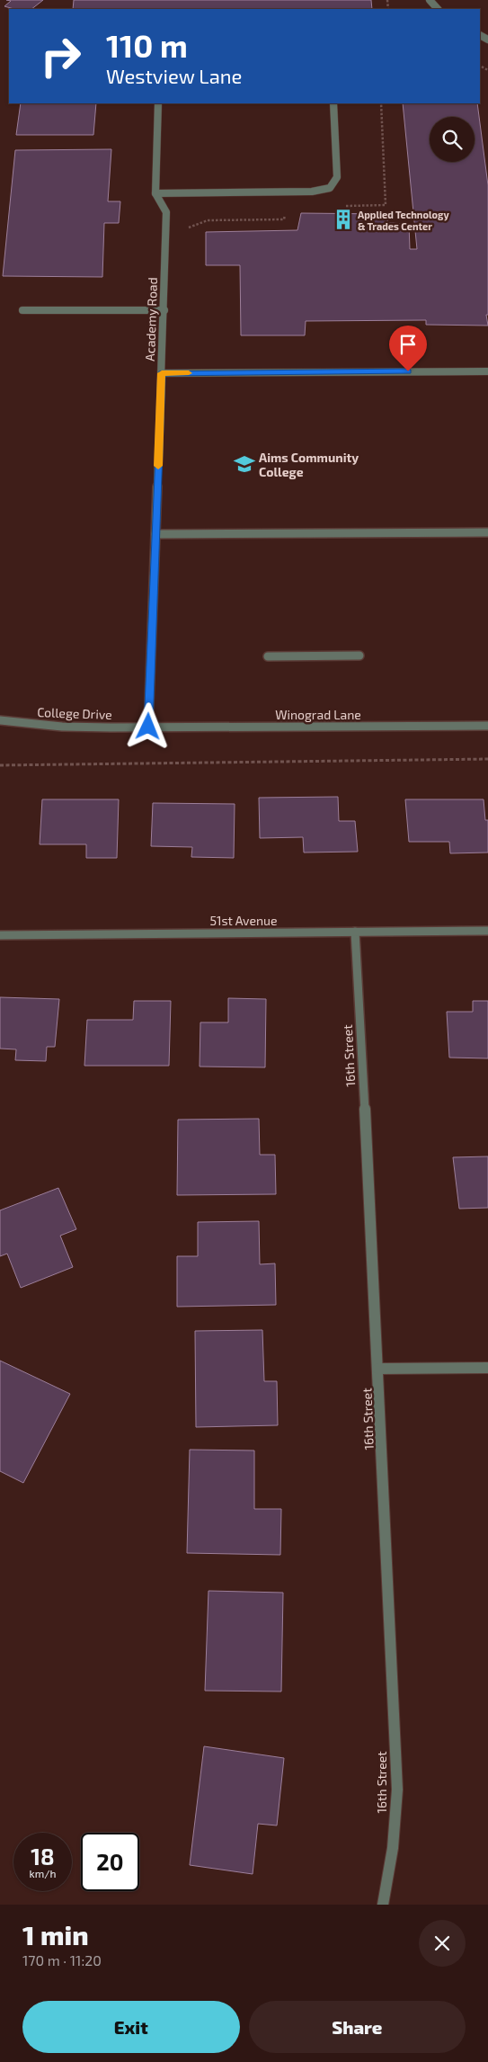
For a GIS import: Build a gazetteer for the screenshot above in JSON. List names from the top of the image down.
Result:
{
  "streets": {
    "street": [
      "Academy Road",
      "College Drive",
      "Winograd Lane",
      "51st Avenue",
      "16th Street"
    ]
  },
  "crossings": [
    ["Academy Road", "College Drive"],
    ["Academy Road", "Winograd Lane"],
    ["College Drive", "Winograd Lane"],
    ["51st Avenue", "16th Street"]
  ],
  "places": {
    "building": ["Applied Technology & Trades Center"],
    "school or university": ["Aims Community College"]
  },
  "page": {
    "turn": ["110 m", "Westview Lane"],
    "speed": "18 km/h",
    "limit": "20",
    "heading": ["1 min", "170 m · 11:20"],
    "buttons": ["Exit", "Share"]
  }
}
